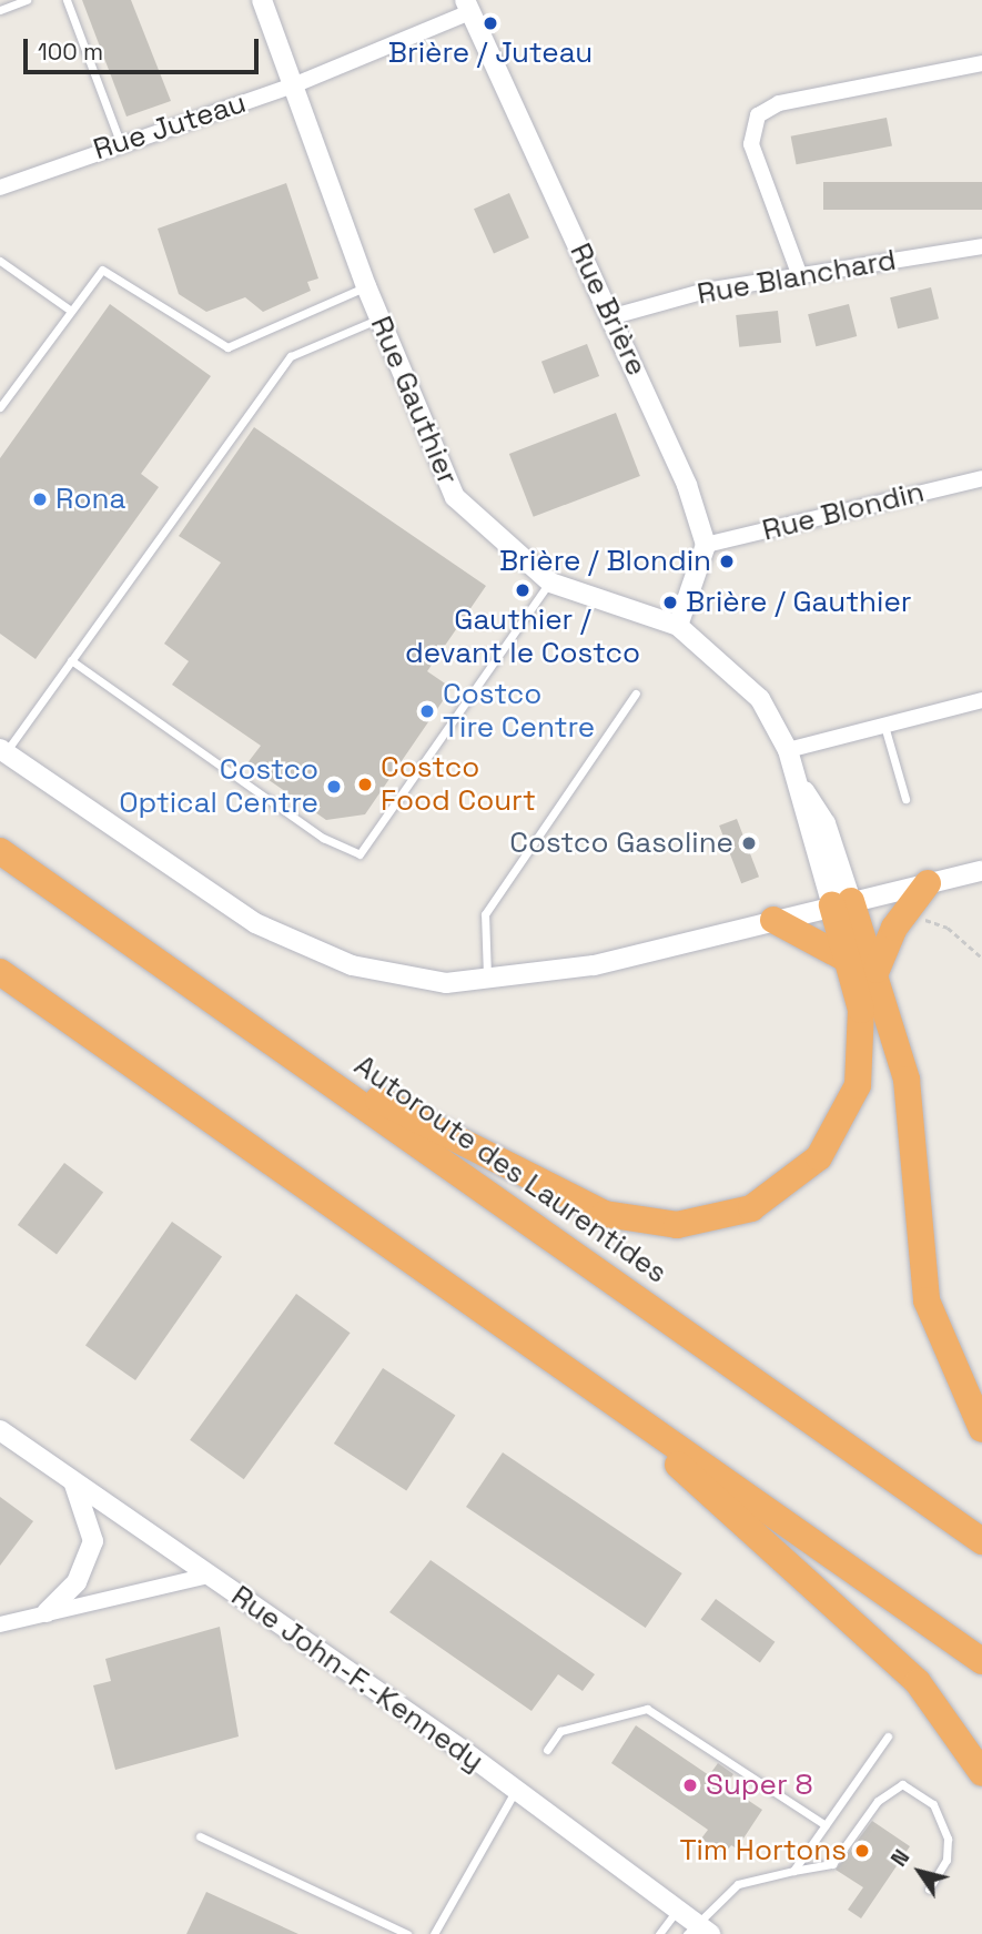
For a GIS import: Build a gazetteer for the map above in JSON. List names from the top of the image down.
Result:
{
  "streets": {
    "highway": ["Autoroute des Laurentides"],
    "street": [
      "Rue Juteau",
      "Rue Blanchard",
      "Rue Brière",
      "Rue Gauthier",
      "Rue Blondin",
      "Rue John-F.-Kennedy"
    ]
  },
  "crossings": [
    ["Rue Juteau", "Rue Brière"],
    ["Rue Juteau", "Rue Gauthier"],
    ["Rue Blanchard", "Rue Brière"],
    ["Rue Brière", "Rue Blondin"]
  ],
  "places": [
    "Brière / Juteau",
    "Rona",
    "Brière / Blondin",
    "Gauthier / devant le Costco",
    "Brière / Gauthier",
    "Costco Tire Centre",
    "Costco Food Court",
    "Costco Optical Centre",
    "Costco Gasoline",
    "Super 8",
    "Tim Hortons"
  ],
  "scale_bar": "100 m",
  "north": "top left"
}
